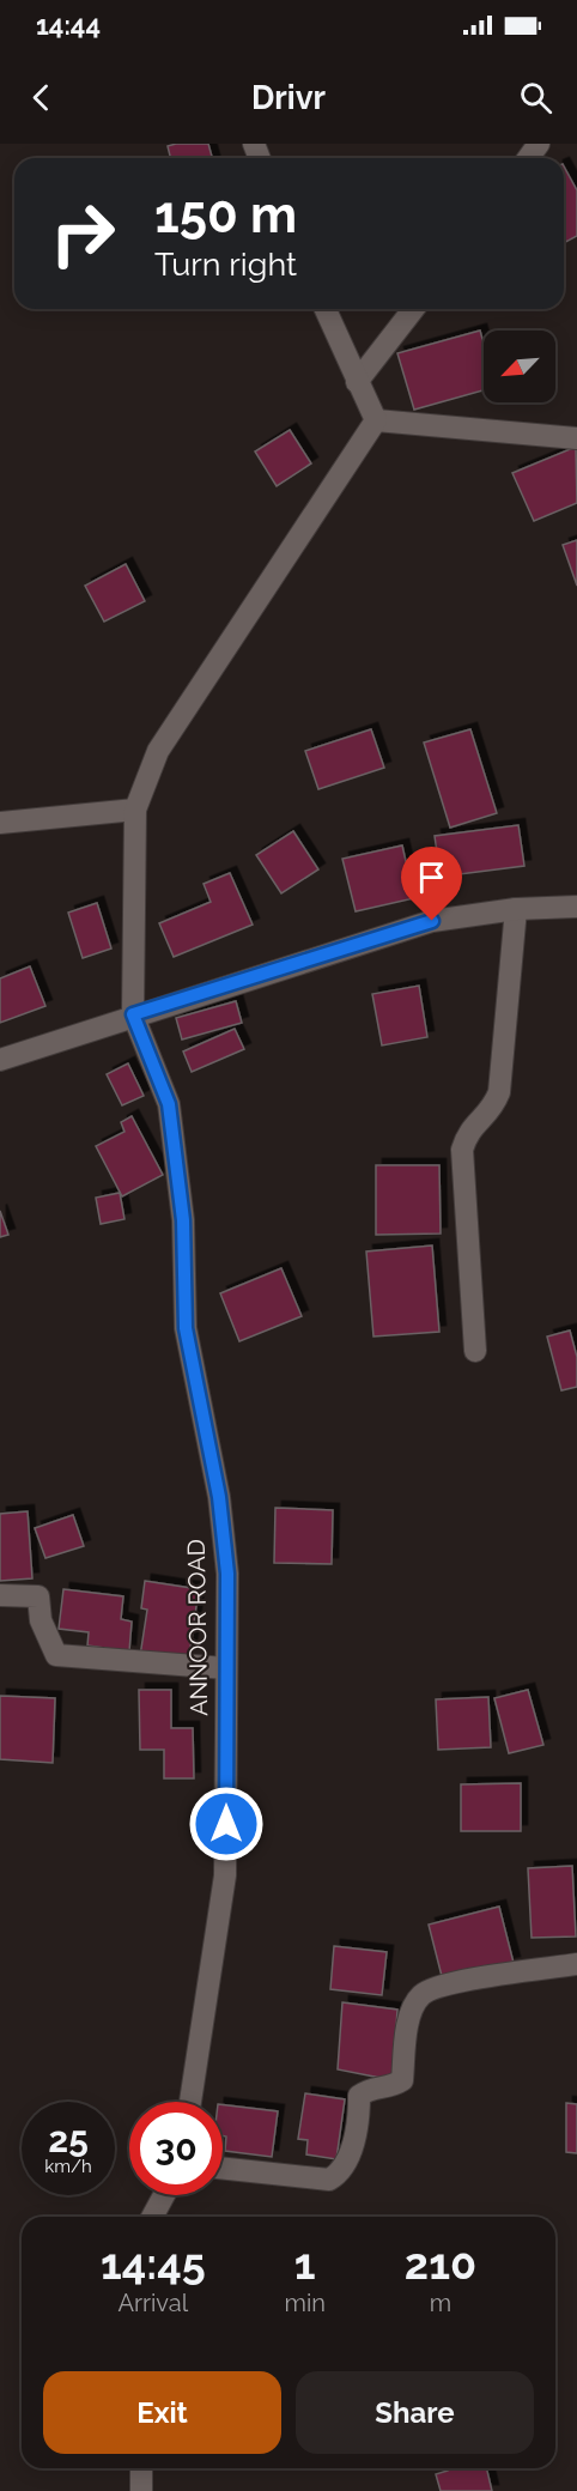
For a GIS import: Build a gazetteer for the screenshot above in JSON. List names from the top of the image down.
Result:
{
  "streets": {
    "street": ["ANNOOR ROAD"]
  },
  "north": "bottom left",
  "page": {
    "status": "14:44",
    "header": "Drivr",
    "turn": ["150 m", "Turn right"],
    "speed": "25 km/h",
    "limit": "30",
    "eta": [
      "14:45",
      "Arrival",
      "1",
      "min",
      "210",
      "m"
    ],
    "buttons": ["Exit", "Share"]
  }
}
